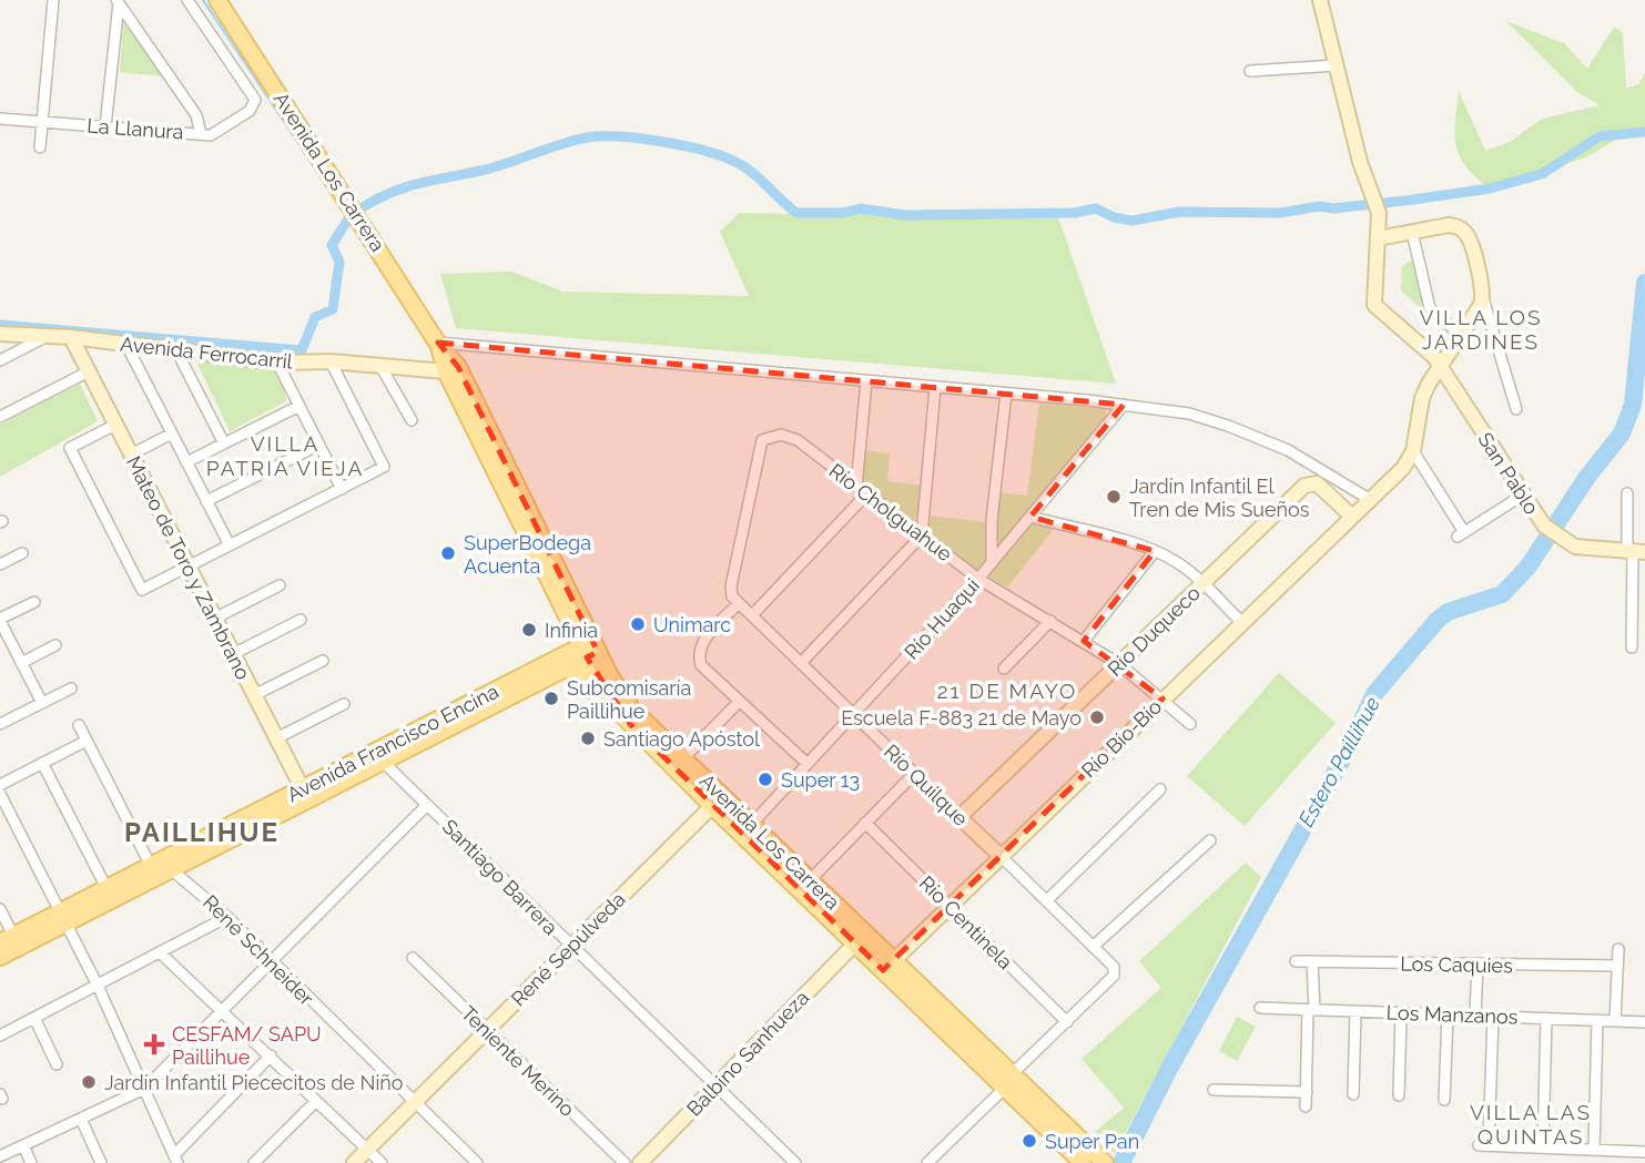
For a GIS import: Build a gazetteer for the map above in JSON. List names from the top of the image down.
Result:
{
  "streets": {
    "main road": ["Avenida Los Carrera", "Avenida Francisco Encina"],
    "street": [
      "La Llanura",
      "Avenida Ferrocarril",
      "San Pablo",
      "Río Cholguahue",
      "Mateo de Toro y Zambrano",
      "Río Huaqui",
      "Río Duqueco",
      "Río Bío-Bío",
      "Río Quilque",
      "Santiago Barrera",
      "Río Centinela",
      "René Sepúlveda",
      "René Schneider",
      "Los Caquies",
      "Los Manzanos",
      "Balbino Sanhueza",
      "Teniente Merino"
    ]
  },
  "crossings": [
    ["Avenida Los Carrera", "Avenida Ferrocarril"],
    ["Avenida Los Carrera", "Río Huaqui"],
    ["Avenida Los Carrera", "Río Bío-Bío"],
    ["Avenida Los Carrera", "Avenida Francisco Encina"],
    ["Avenida Los Carrera", "René Sepúlveda"],
    ["Avenida Los Carrera", "Balbino Sanhueza"],
    ["Avenida Ferrocarril", "Mateo de Toro y Zambrano"],
    ["Río Cholguahue", "Río Huaqui"],
    ["Río Cholguahue", "Río Duqueco"],
    ["Río Cholguahue", "Río Bío-Bío"],
    ["Río Cholguahue", "Río Quilque"],
    ["Mateo de Toro y Zambrano", "Avenida Francisco Encina"],
    ["Río Huaqui", "Río Quilque"],
    ["Río Duqueco", "Río Bío-Bío"],
    ["Río Duqueco", "Río Quilque"],
    ["Río Bío-Bío", "Río Quilque"],
    ["Río Bío-Bío", "Río Centinela"],
    ["Avenida Francisco Encina", "Santiago Barrera"],
    ["Avenida Francisco Encina", "René Schneider"],
    ["Río Quilque", "Río Centinela"],
    ["Santiago Barrera", "René Sepúlveda"],
    ["Santiago Barrera", "Balbino Sanhueza"],
    ["René Sepúlveda", "René Schneider"],
    ["René Sepúlveda", "Teniente Merino"]
  ],
  "districts": [
    "VILLA LOS JARDINES",
    "VILLA PATRIA VIEJA",
    "21 DE MAYO",
    "PAILLIHUE",
    "VILLA LAS QUINTAS"
  ],
  "water": ["Estero Paillihue"],
  "places": {
    "other": [
      "Jardín Infantil El Tren de Mis Sueños",
      "SuperBodega Acuenta",
      "Unimarc",
      "Infinia",
      "Subcomisaría Paillihue",
      "Escuela F-883 21 de Mayo",
      "Santiago Apóstol",
      "Super 13",
      "Jardín Infantil Piececitos de Niño",
      "Super Pan"
    ],
    "health": ["CESFAM/ SAPU Paillihue"]
  }
}
